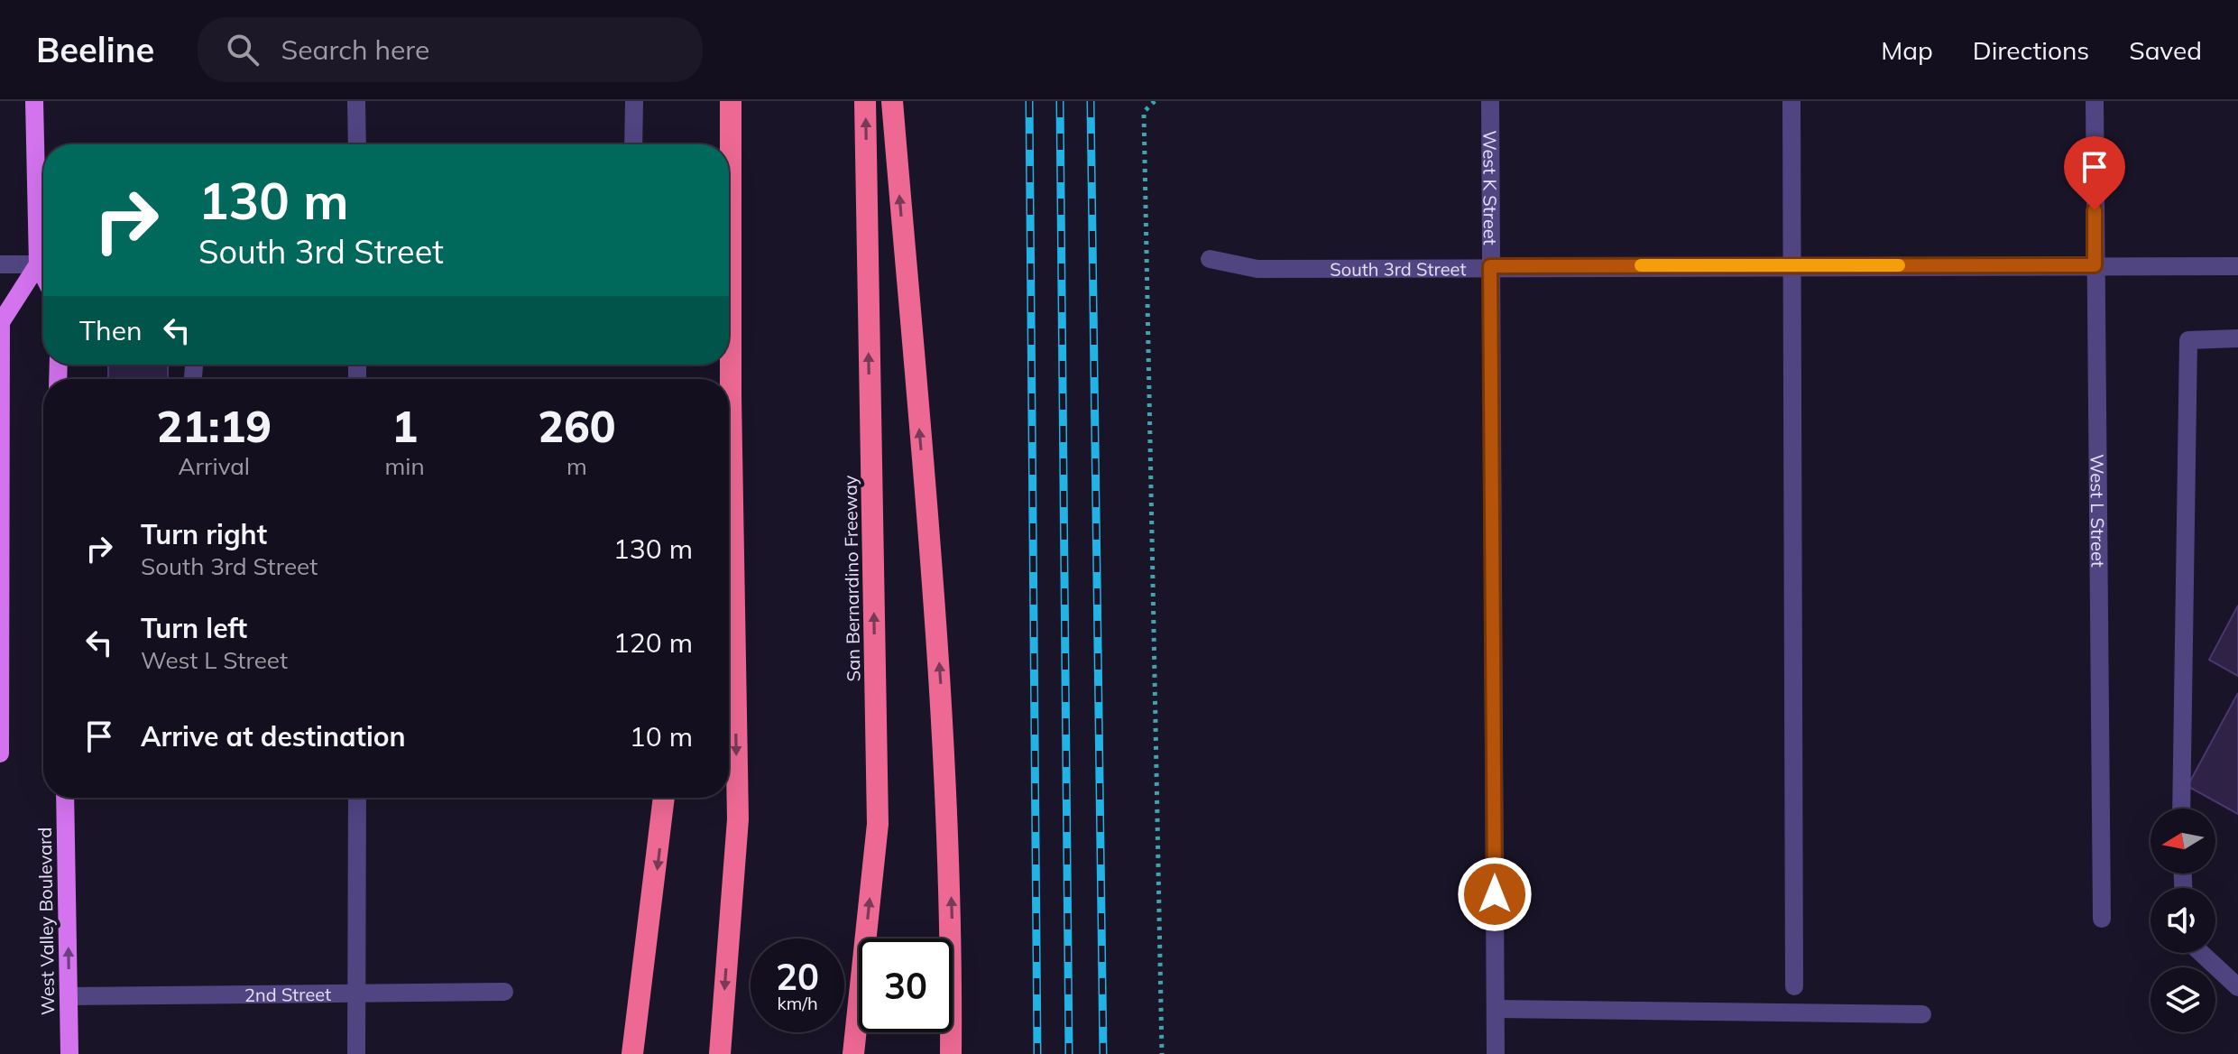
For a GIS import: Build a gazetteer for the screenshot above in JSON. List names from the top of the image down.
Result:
{
  "streets": {
    "highway": ["San Bernardino Freeway"],
    "main road": ["West Valley Boulevard"],
    "street": [
      "West K Street",
      "South 3rd Street",
      "West L Street",
      "2nd Street"
    ]
  },
  "crossings": [
    ["West K Street", "South 3rd Street"],
    ["South 3rd Street", "West L Street"],
    ["West Valley Boulevard", "2nd Street"]
  ],
  "one_way": ["West Valley Boulevard"],
  "north": "left",
  "page": {
    "header": "Beeline",
    "search": "Search here",
    "nav": ["Map", "Directions", "Saved"],
    "turn": ["130 m", "South 3rd Street"],
    "then": "Then",
    "eta": [
      "21:19",
      "Arrival",
      "1",
      "min",
      "260",
      "m"
    ],
    "list": [
      {
        "name": "Turn right",
        "note": "South 3rd Street",
        "value": "130 m"
      },
      {
        "name": "Turn left",
        "note": "West L Street",
        "value": "120 m"
      },
      {
        "name": "Arrive at destination",
        "value": "10 m"
      }
    ],
    "speed": "20 km/h",
    "limit": "30"
  }
}
